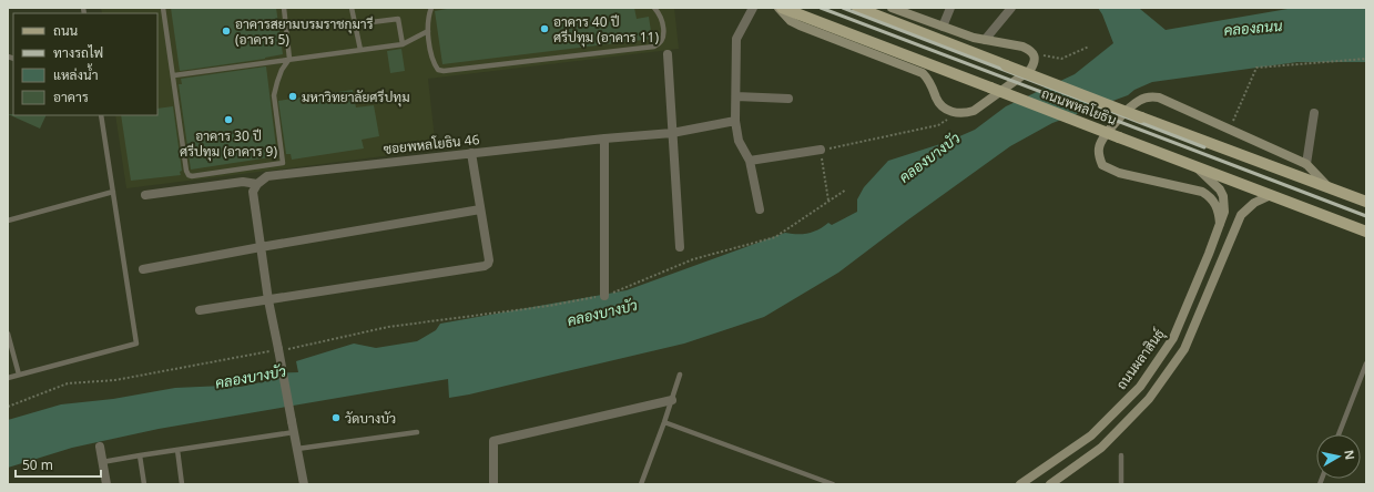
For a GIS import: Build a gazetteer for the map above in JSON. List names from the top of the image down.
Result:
{
  "streets": {
    "main road": ["ถนนพหลโยธิน", "ถนนผลาสินธุ์"],
    "street": ["ซอยพหลโยธิน 46"]
  },
  "water": ["คลองถนน", "คลองบางบัว"],
  "places": [
    "อาคาร 40 ปี ศรีปทุม (อาคาร 11)",
    "อาคารสยามบรมราชกุมารี (อาคาร 5)",
    "มหาวิทยาลัยศรีปทุม",
    "อาคาร 30 ปี ศรีปทุม (อาคาร 9)",
    "วัดบางบัว"
  ],
  "legend": [
    "ถนน",
    "ทางรถไฟ",
    "แหล่งน้ำ",
    "อาคาร"
  ],
  "scale_bar": "50 m",
  "north": "right"
}
